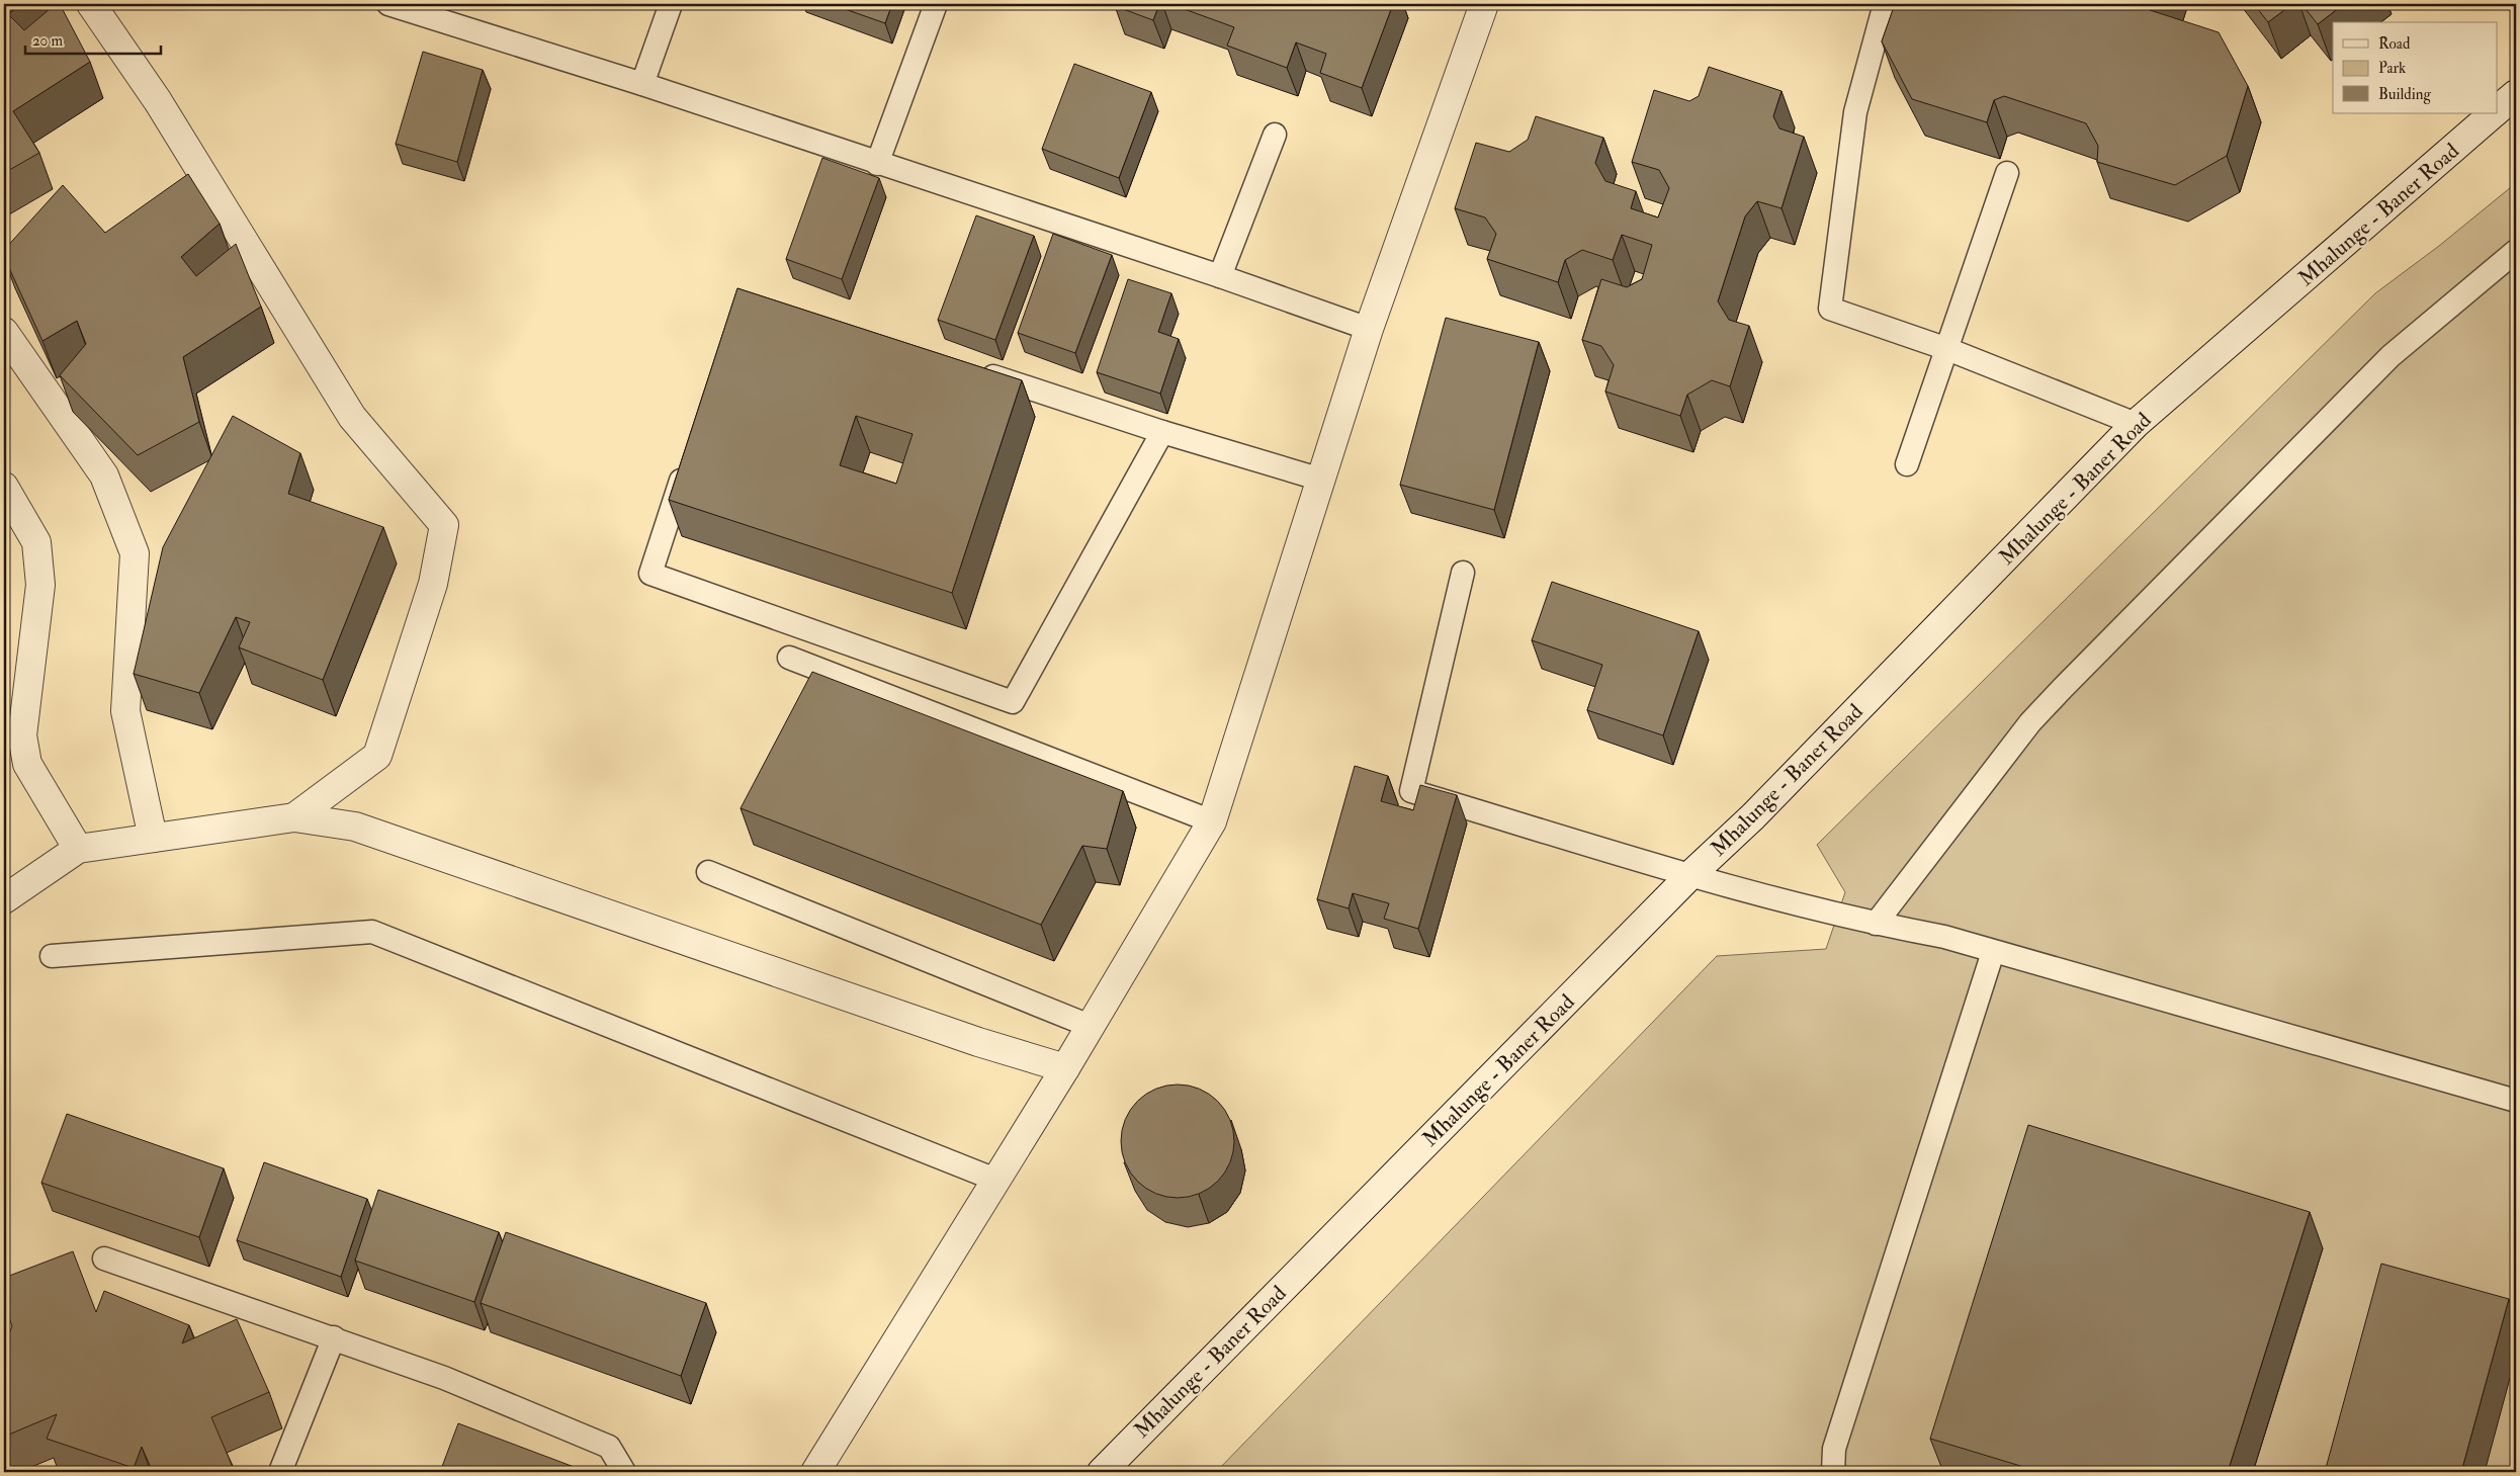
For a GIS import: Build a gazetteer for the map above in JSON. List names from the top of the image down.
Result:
{
  "streets": {
    "street": ["Mhalunge - Baner Road"]
  },
  "legend": ["Road", "Park", "Building"],
  "scale_bar": "20 m"
}
